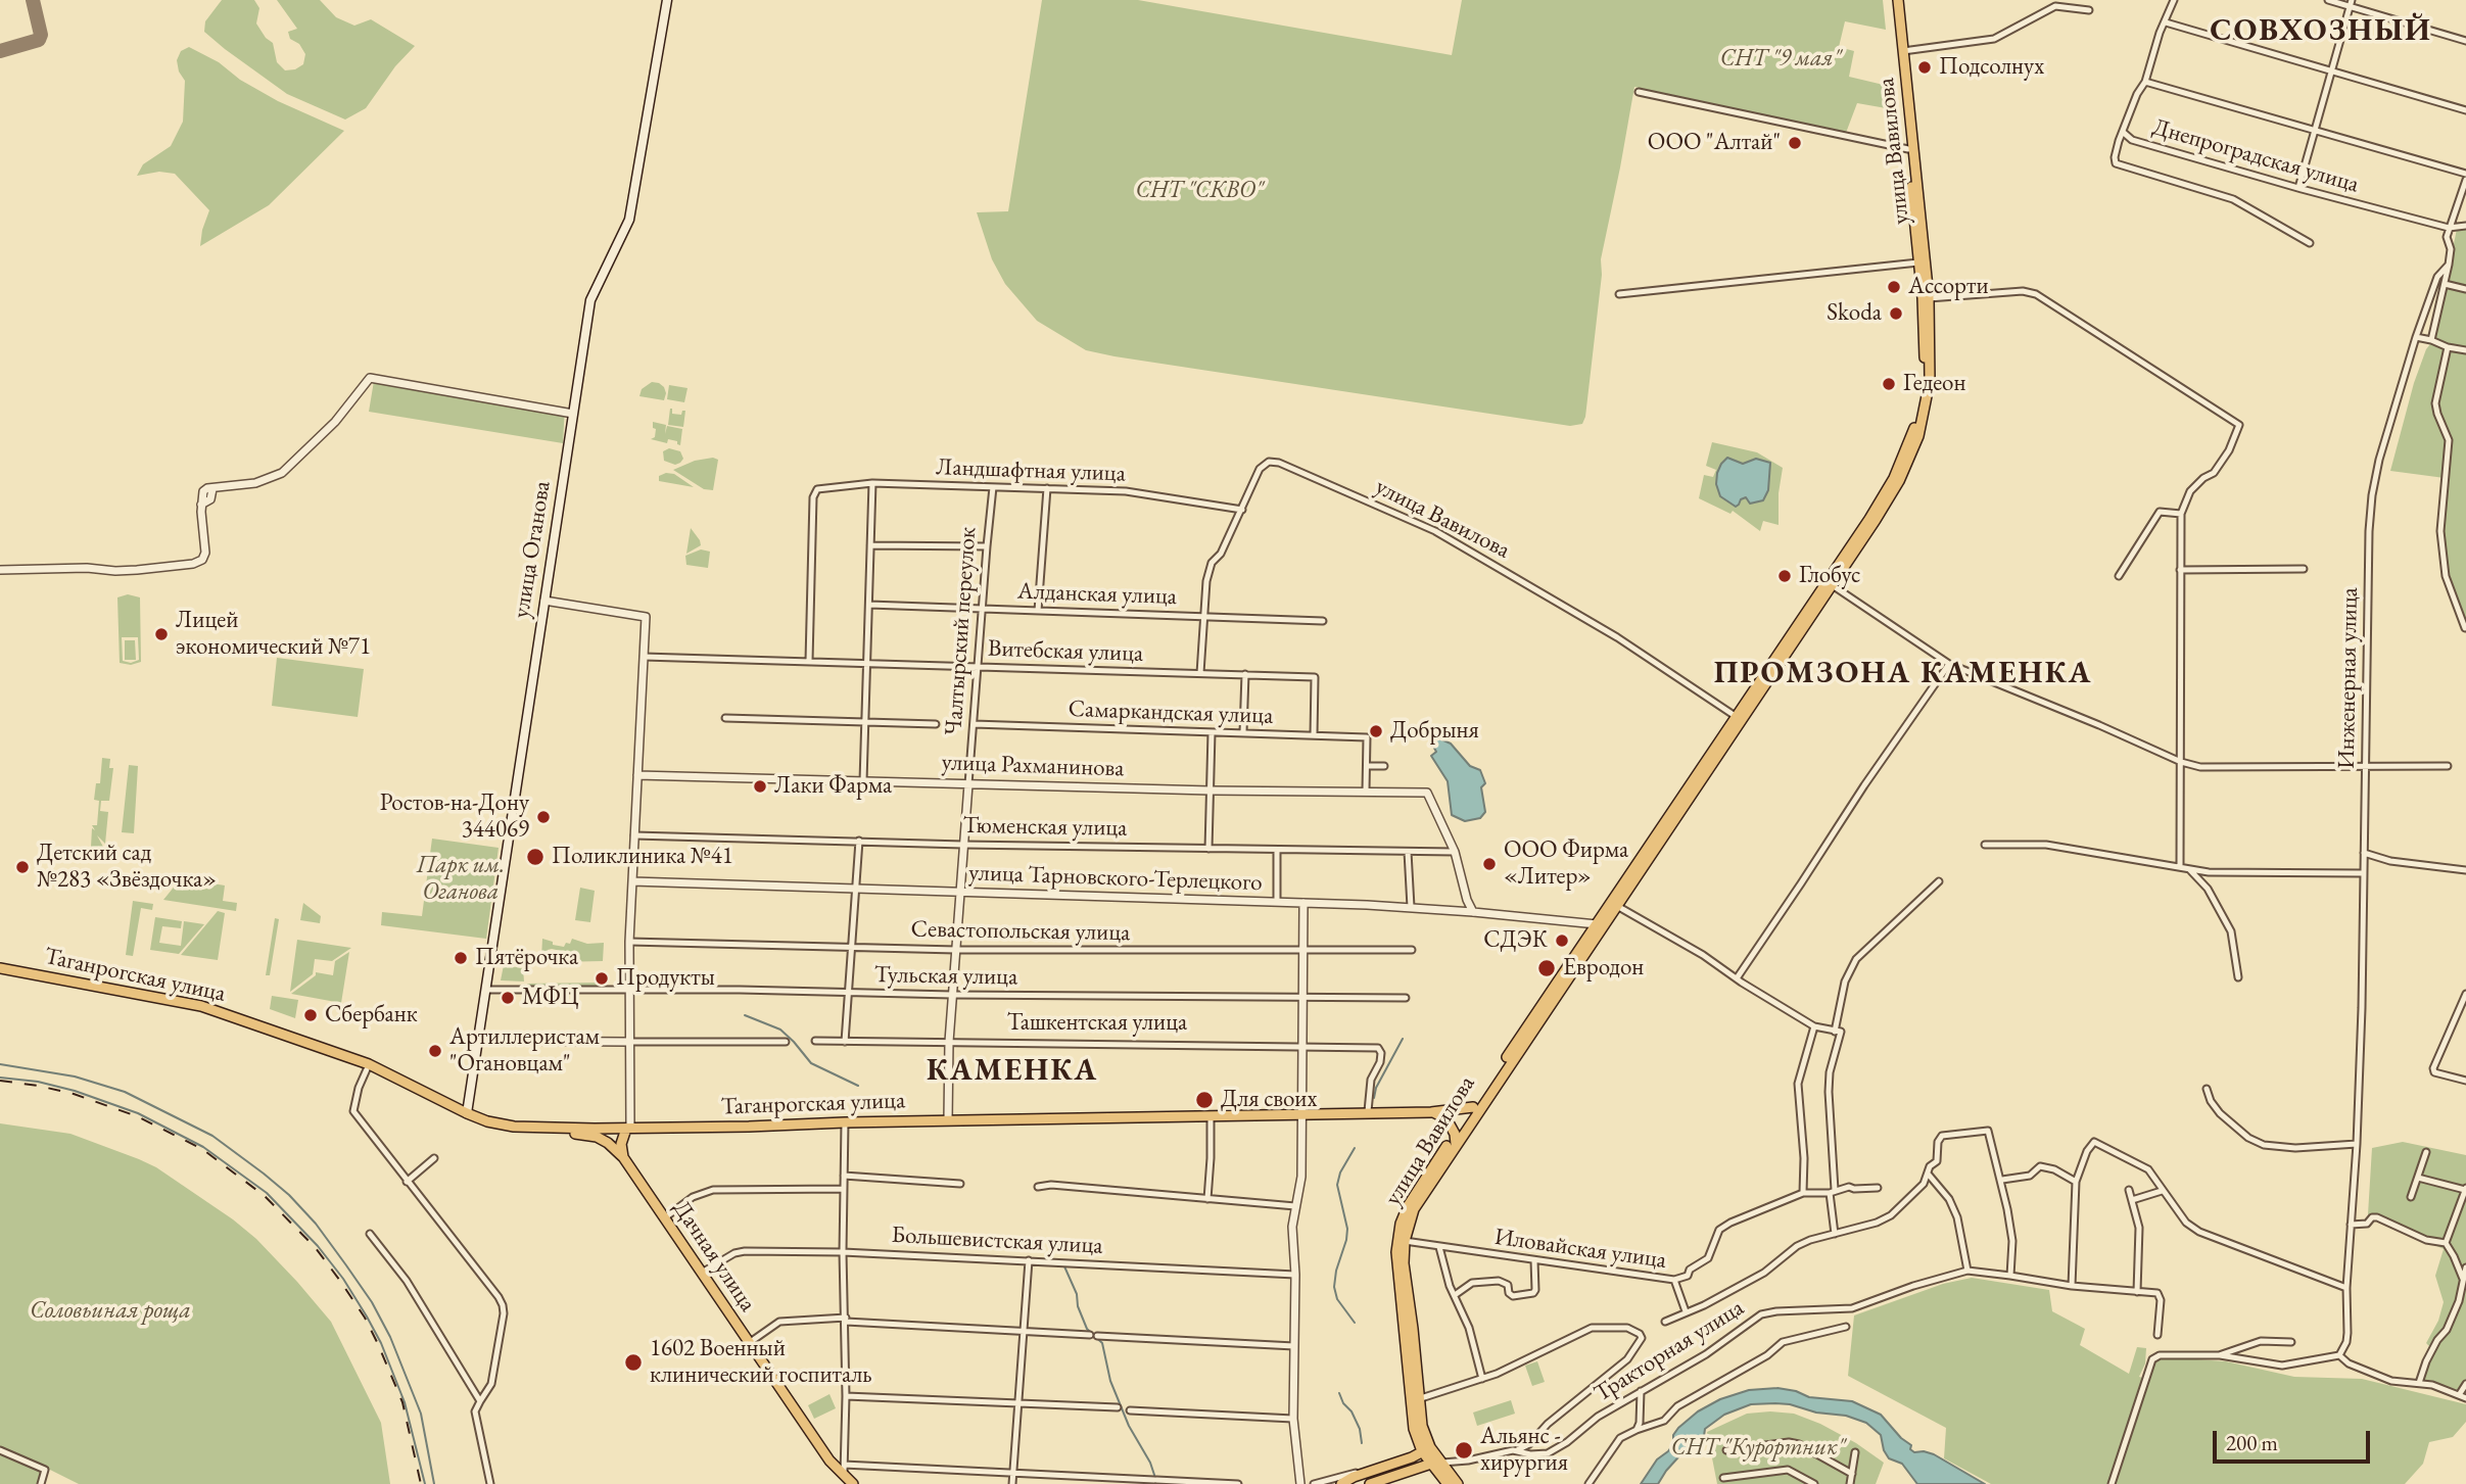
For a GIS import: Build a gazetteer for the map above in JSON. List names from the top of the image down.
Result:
{
  "streets": {
    "main road": [
      "улица Вавилова",
      "улица Оганова",
      "Таганрогская улица",
      "Дачная улица"
    ],
    "street": [
      "Днепроградская улица",
      "Ландшафтная улица",
      "Алданская улица",
      "Чалтырский переулок",
      "Витебская улица",
      "Инженерная улица",
      "Самаркандская улица",
      "улица Рахманинова",
      "Тюменская улица",
      "улица Тарновского-Терлецкого",
      "Севастопольская улица",
      "Тульская улица",
      "Ташкентская улица",
      "Большевистская улица",
      "Иловайская улица",
      "Тракторная улица"
    ]
  },
  "crossings": [
    ["улица Вавилова", "Ландшафтная улица"],
    ["улица Вавилова", "Алданская улица"],
    ["улица Вавилова", "Витебская улица"],
    ["улица Вавилова", "улица Тарновского-Терлецкого"],
    ["улица Вавилова", "Таганрогская улица"],
    ["улица Вавилова", "Иловайская улица"],
    ["улица Вавилова", "Тракторная улица"],
    ["Днепроградская улица", "Инженерная улица"],
    ["Ландшафтная улица", "Чалтырский переулок"],
    ["Ландшафтная улица", "Витебская улица"],
    ["улица Оганова", "Таганрогская улица"],
    ["улица Оганова", "Тульская улица"],
    ["Алданская улица", "Чалтырский переулок"],
    ["Чалтырский переулок", "Витебская улица"],
    ["Чалтырский переулок", "Самаркандская улица"],
    ["Чалтырский переулок", "улица Рахманинова"],
    ["Чалтырский переулок", "Тюменская улица"],
    ["Чалтырский переулок", "улица Тарновского-Терлецкого"],
    ["Чалтырский переулок", "Севастопольская улица"],
    ["Чалтырский переулок", "Таганрогская улица"],
    ["Чалтырский переулок", "Тульская улица"],
    ["Чалтырский переулок", "Ташкентская улица"],
    ["Витебская улица", "Самаркандская улица"],
    ["улица Рахманинова", "Тюменская улица"],
    ["Таганрогская улица", "Ташкентская улица"],
    ["Таганрогская улица", "Дачная улица"],
    ["Большевистская улица", "Дачная улица"]
  ],
  "districts": ["СОВХОЗНЫЙ", "ПРОМЗОНА КАМЕНКА", "КАМЕНКА"],
  "parks": [
    "СНТ \"9 мая\"",
    "СНТ \"СКВО\"",
    "Парк им. Оганова",
    "Соловьиная роща",
    "СНТ \"Курортник\""
  ],
  "places": [
    "Подсолнух",
    "ООО \"Алтай\"",
    "Ассорти",
    "Skoda",
    "Гедеон",
    "Глобус",
    "Лицей экономический №71",
    "Добрыня",
    "Лаки Фарма",
    "Ростов-на-Дону 344069",
    "Поликлиника №41",
    "ООО Фирма «Литер»",
    "Детский сад №283 «Звёздочка»",
    "СДЭК",
    "Пятёрочка",
    "Евродон",
    "Продукты",
    "МФЦ",
    "Сбербанк",
    "Артиллеристам \"Огановцам\"",
    "Для своих",
    "1602 Военный клинический госпиталь",
    "Альянс - хирургия"
  ],
  "scale_bar": "200 m"
}
